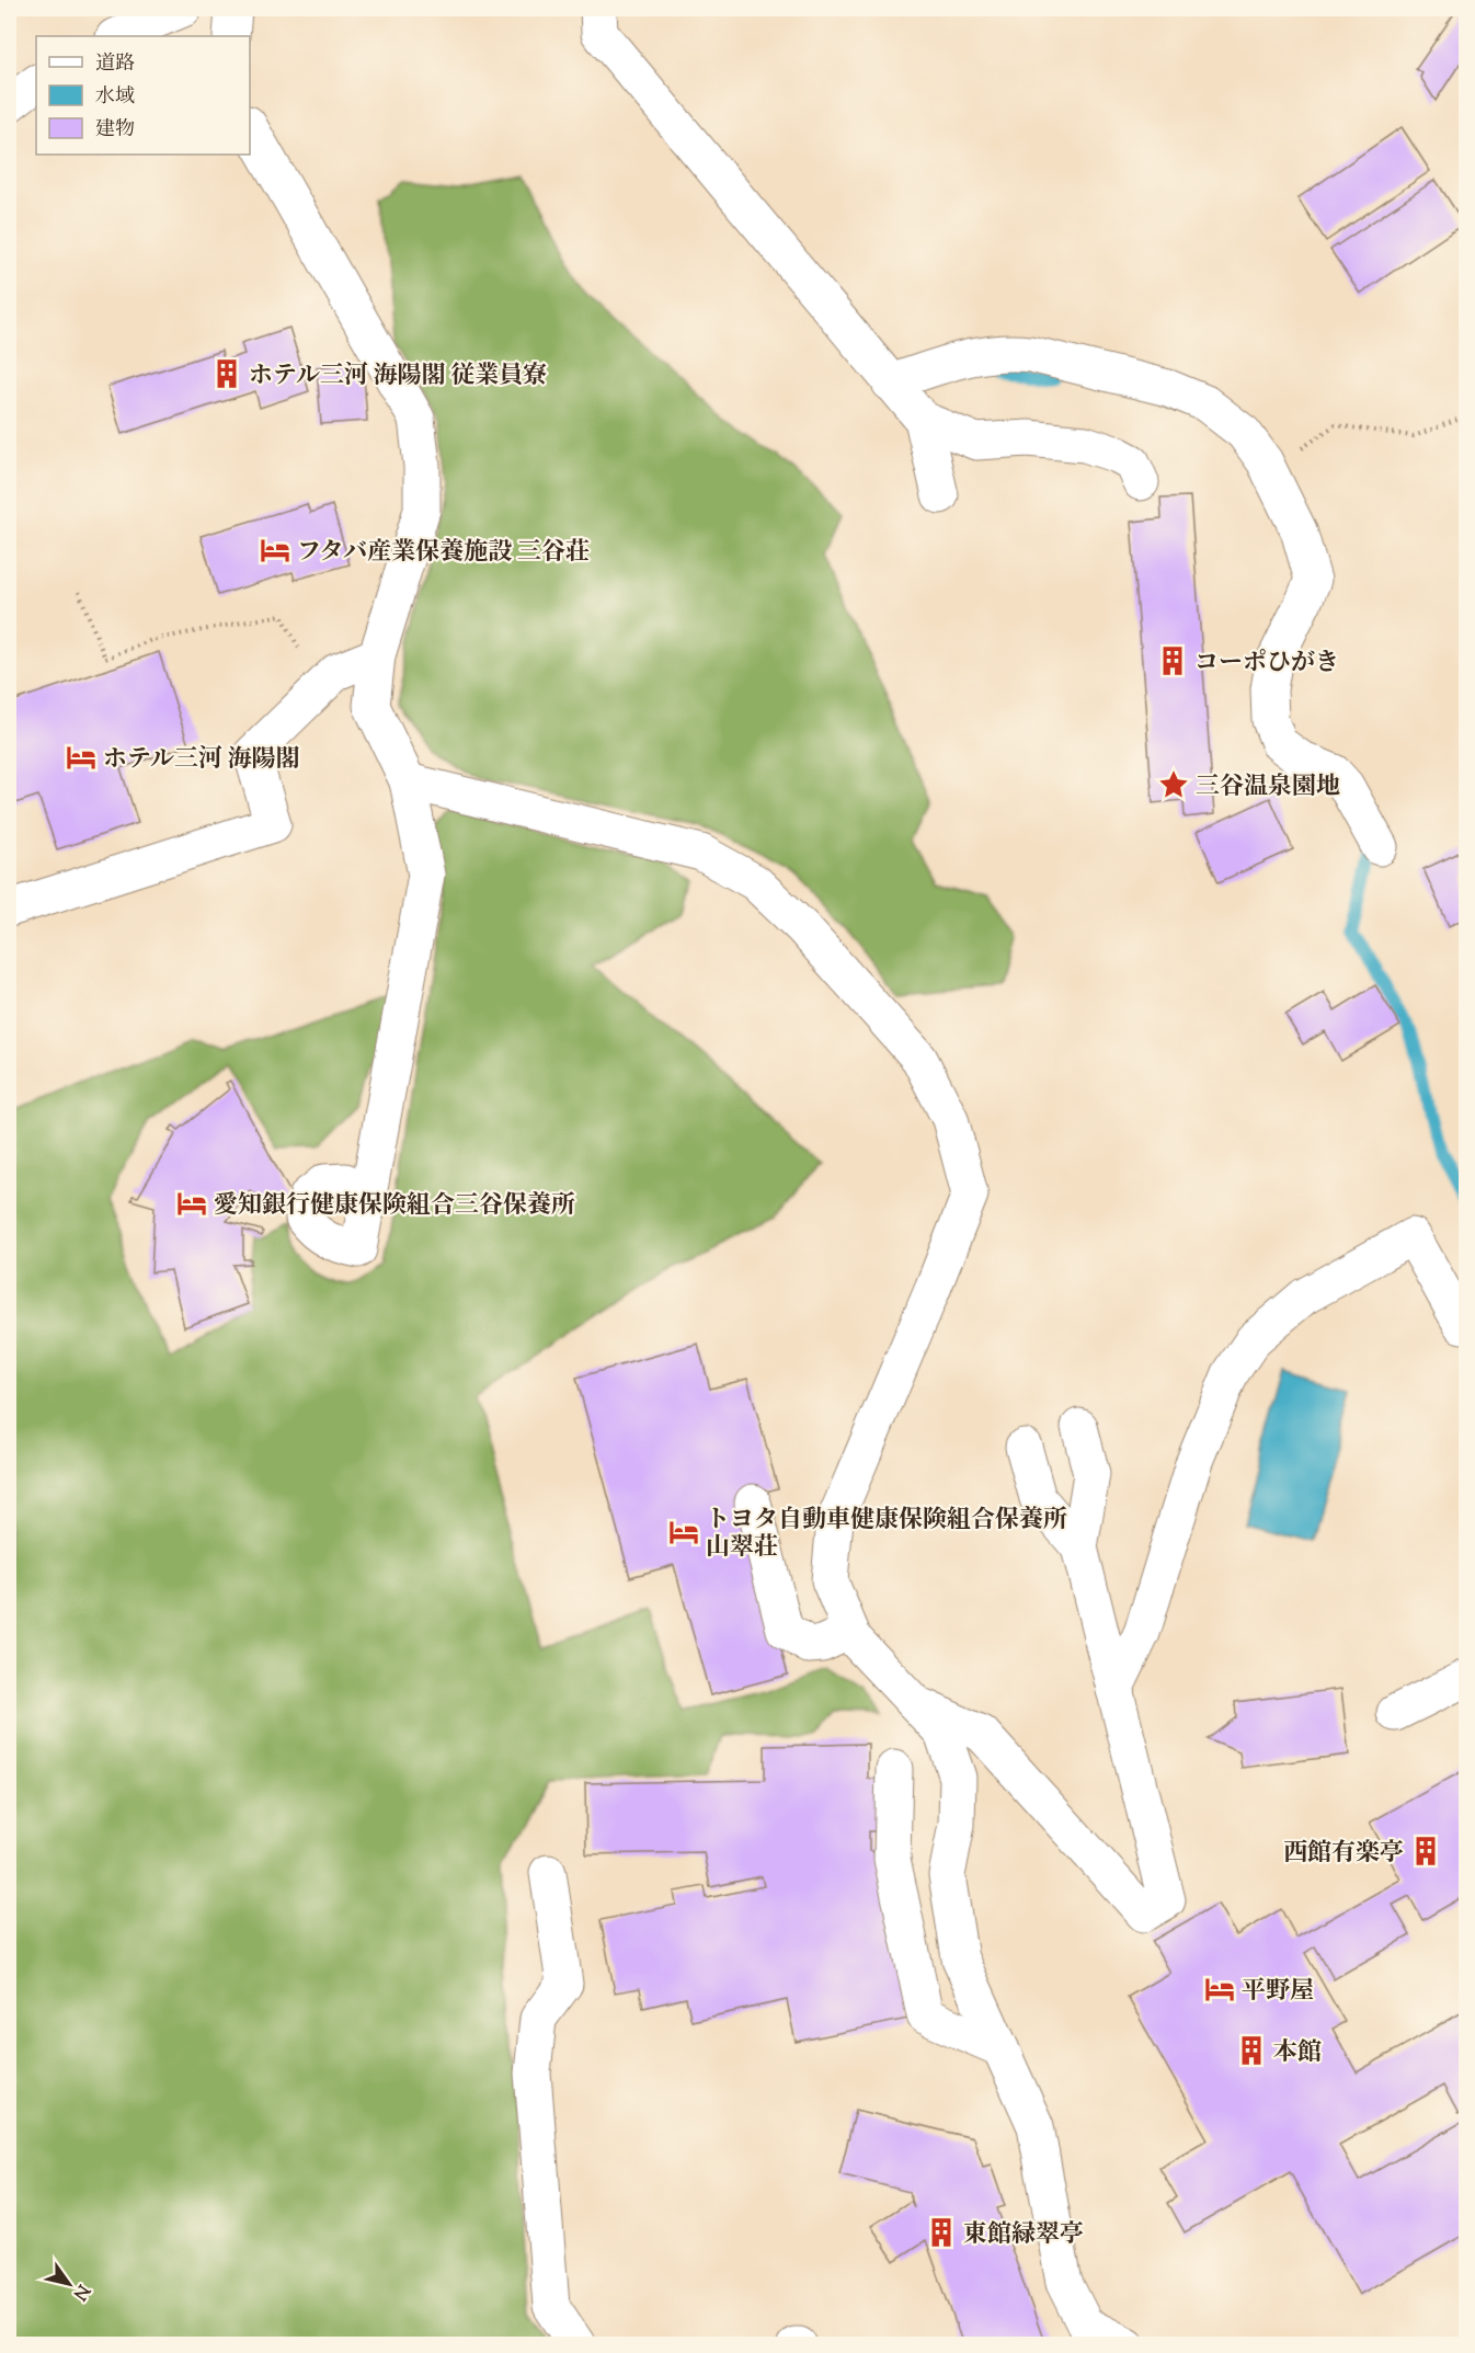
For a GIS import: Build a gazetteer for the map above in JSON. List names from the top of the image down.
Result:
{
  "places": {
    "building": [
      "ホテル三河 海陽閣 従業員寮",
      "コーポひがき",
      "西館有楽亭",
      "本館",
      "東館緑翠亭"
    ],
    "hotel": [
      "フタバ産業保養施設 三谷荘",
      "ホテル三河 海陽閣",
      "愛知銀行健康保険組合三谷保養所",
      "トヨタ自動車健康保険組合保養所 山翠荘",
      "平野屋"
    ],
    "place": ["三谷温泉園地"]
  },
  "legend": ["道路", "水域", "建物"],
  "north": "bottom right"
}
